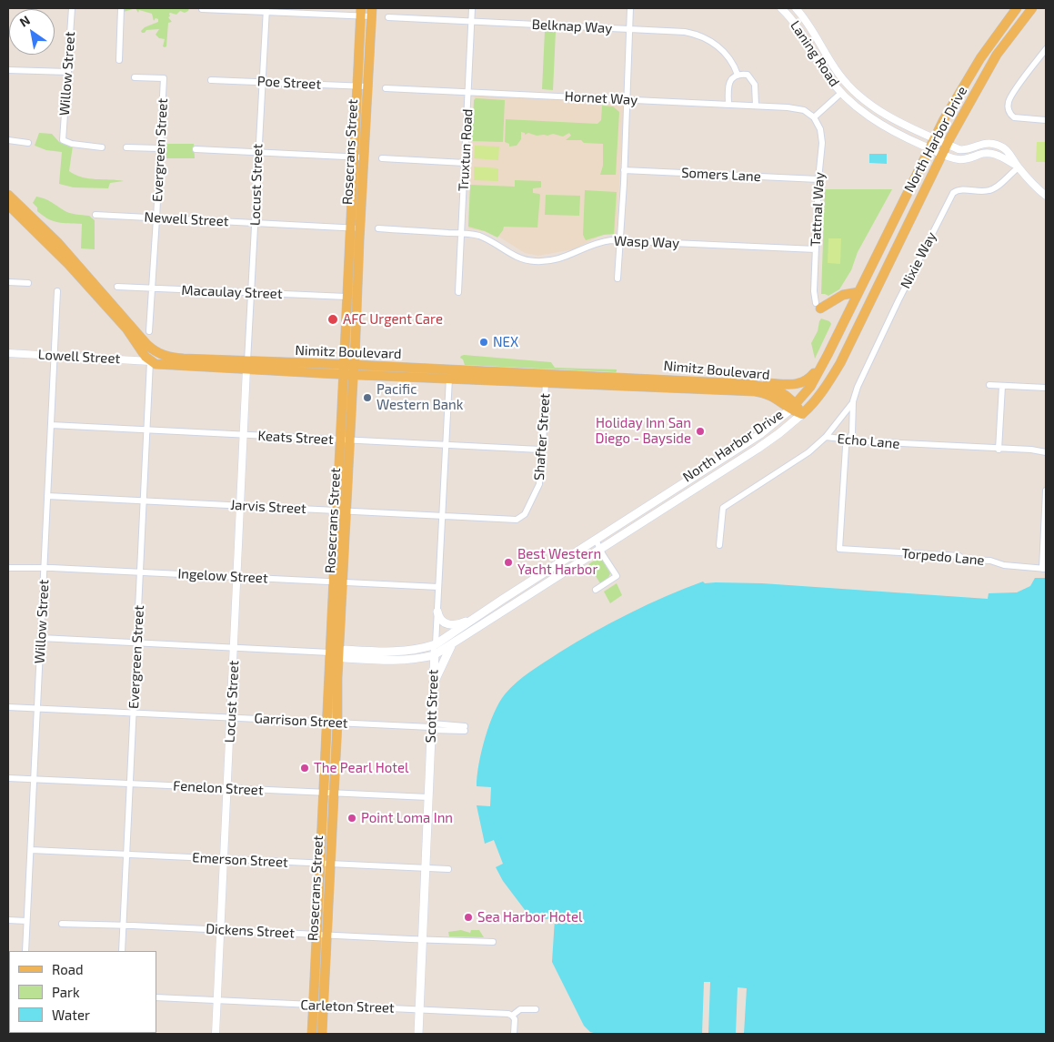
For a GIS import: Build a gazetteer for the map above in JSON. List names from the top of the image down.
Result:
{
  "streets": {
    "main road": [
      "North Harbor Drive",
      "Rosecrans Street",
      "Nimitz Boulevard",
      "Scott Street"
    ],
    "street": [
      "Belknap Way",
      "Laning Road",
      "Willow Street",
      "Poe Street",
      "Hornet Way",
      "Evergreen Street",
      "Truxtun Road",
      "Somers Lane",
      "Locust Street",
      "Tattnal Way",
      "Newell Street",
      "Wasp Way",
      "Nixie Way",
      "Macaulay Street",
      "Lowell Street",
      "Shafter Street",
      "Keats Street",
      "Echo Lane",
      "Jarvis Street",
      "Torpedo Lane",
      "Ingelow Street",
      "Garrison Street",
      "Fenelon Street",
      "Emerson Street",
      "Dickens Street",
      "Carleton Street"
    ]
  },
  "crossings": [
    ["Belknap Way", "Truxtun Road"],
    ["Laning Road", "North Harbor Drive"],
    ["Laning Road", "Nixie Way"],
    ["Willow Street", "Lowell Street"],
    ["Willow Street", "Keats Street"],
    ["Willow Street", "Jarvis Street"],
    ["Willow Street", "Ingelow Street"],
    ["Willow Street", "Garrison Street"],
    ["Willow Street", "Fenelon Street"],
    ["Willow Street", "Emerson Street"],
    ["Poe Street", "Rosecrans Street"],
    ["Poe Street", "Locust Street"],
    ["Hornet Way", "Truxtun Road"],
    ["Hornet Way", "Tattnal Way"],
    ["North Harbor Drive", "Rosecrans Street"],
    ["North Harbor Drive", "Nimitz Boulevard"],
    ["North Harbor Drive", "Scott Street"],
    ["Evergreen Street", "Newell Street"],
    ["Evergreen Street", "Macaulay Street"],
    ["Evergreen Street", "Nimitz Boulevard"],
    ["Evergreen Street", "Lowell Street"],
    ["Evergreen Street", "Keats Street"],
    ["Evergreen Street", "Jarvis Street"],
    ["Evergreen Street", "Ingelow Street"],
    ["Evergreen Street", "Garrison Street"],
    ["Evergreen Street", "Fenelon Street"],
    ["Evergreen Street", "Emerson Street"],
    ["Evergreen Street", "Dickens Street"],
    ["Truxtun Road", "Wasp Way"],
    ["Rosecrans Street", "Newell Street"],
    ["Rosecrans Street", "Macaulay Street"],
    ["Rosecrans Street", "Nimitz Boulevard"],
    ["Rosecrans Street", "Keats Street"],
    ["Rosecrans Street", "Jarvis Street"],
    ["Rosecrans Street", "Ingelow Street"],
    ["Rosecrans Street", "Garrison Street"],
    ["Rosecrans Street", "Fenelon Street"],
    ["Rosecrans Street", "Emerson Street"],
    ["Rosecrans Street", "Dickens Street"],
    ["Rosecrans Street", "Carleton Street"],
    ["Somers Lane", "Tattnal Way"],
    ["Locust Street", "Newell Street"],
    ["Locust Street", "Macaulay Street"],
    ["Locust Street", "Nimitz Boulevard"],
    ["Locust Street", "Keats Street"],
    ["Locust Street", "Jarvis Street"],
    ["Locust Street", "Ingelow Street"],
    ["Locust Street", "Garrison Street"],
    ["Locust Street", "Fenelon Street"],
    ["Locust Street", "Emerson Street"],
    ["Locust Street", "Dickens Street"],
    ["Locust Street", "Carleton Street"],
    ["Tattnal Way", "Wasp Way"],
    ["Nimitz Boulevard", "Lowell Street"],
    ["Nimitz Boulevard", "Shafter Street"],
    ["Nimitz Boulevard", "Scott Street"],
    ["Shafter Street", "Keats Street"],
    ["Shafter Street", "Jarvis Street"],
    ["Keats Street", "Scott Street"],
    ["Echo Lane", "Torpedo Lane"],
    ["Jarvis Street", "Scott Street"],
    ["Ingelow Street", "Scott Street"],
    ["Scott Street", "Garrison Street"],
    ["Scott Street", "Fenelon Street"],
    ["Scott Street", "Emerson Street"],
    ["Scott Street", "Dickens Street"],
    ["Scott Street", "Carleton Street"]
  ],
  "places": [
    "AFC Urgent Care",
    "NEX",
    "Pacific Western Bank",
    "Holiday Inn San Diego - Bayside",
    "Best Western Yacht Harbor",
    "The Pearl Hotel",
    "Point Loma Inn",
    "Sea Harbor Hotel"
  ],
  "legend": ["Road", "Park", "Water"],
  "north": "top left"
}
